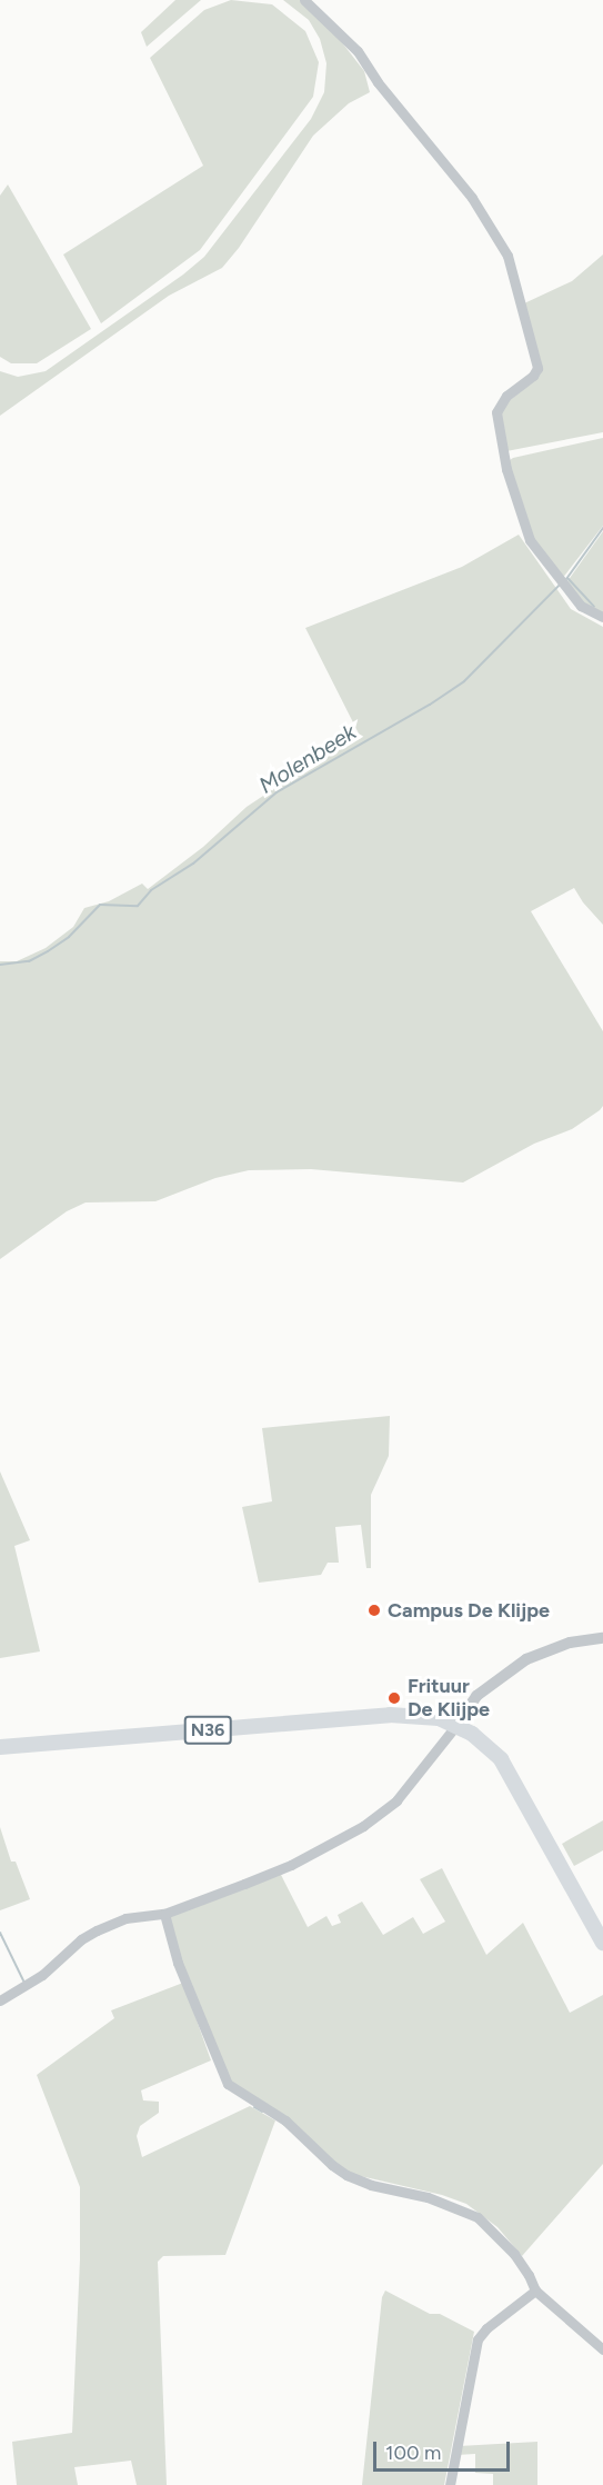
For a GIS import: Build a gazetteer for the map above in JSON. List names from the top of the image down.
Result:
{
  "streets": {
    "main road": ["N36"]
  },
  "water": ["Molenbeek"],
  "places": ["Campus De Klijpe", "Frituur De Klijpe"],
  "scale_bar": "100 m"
}
